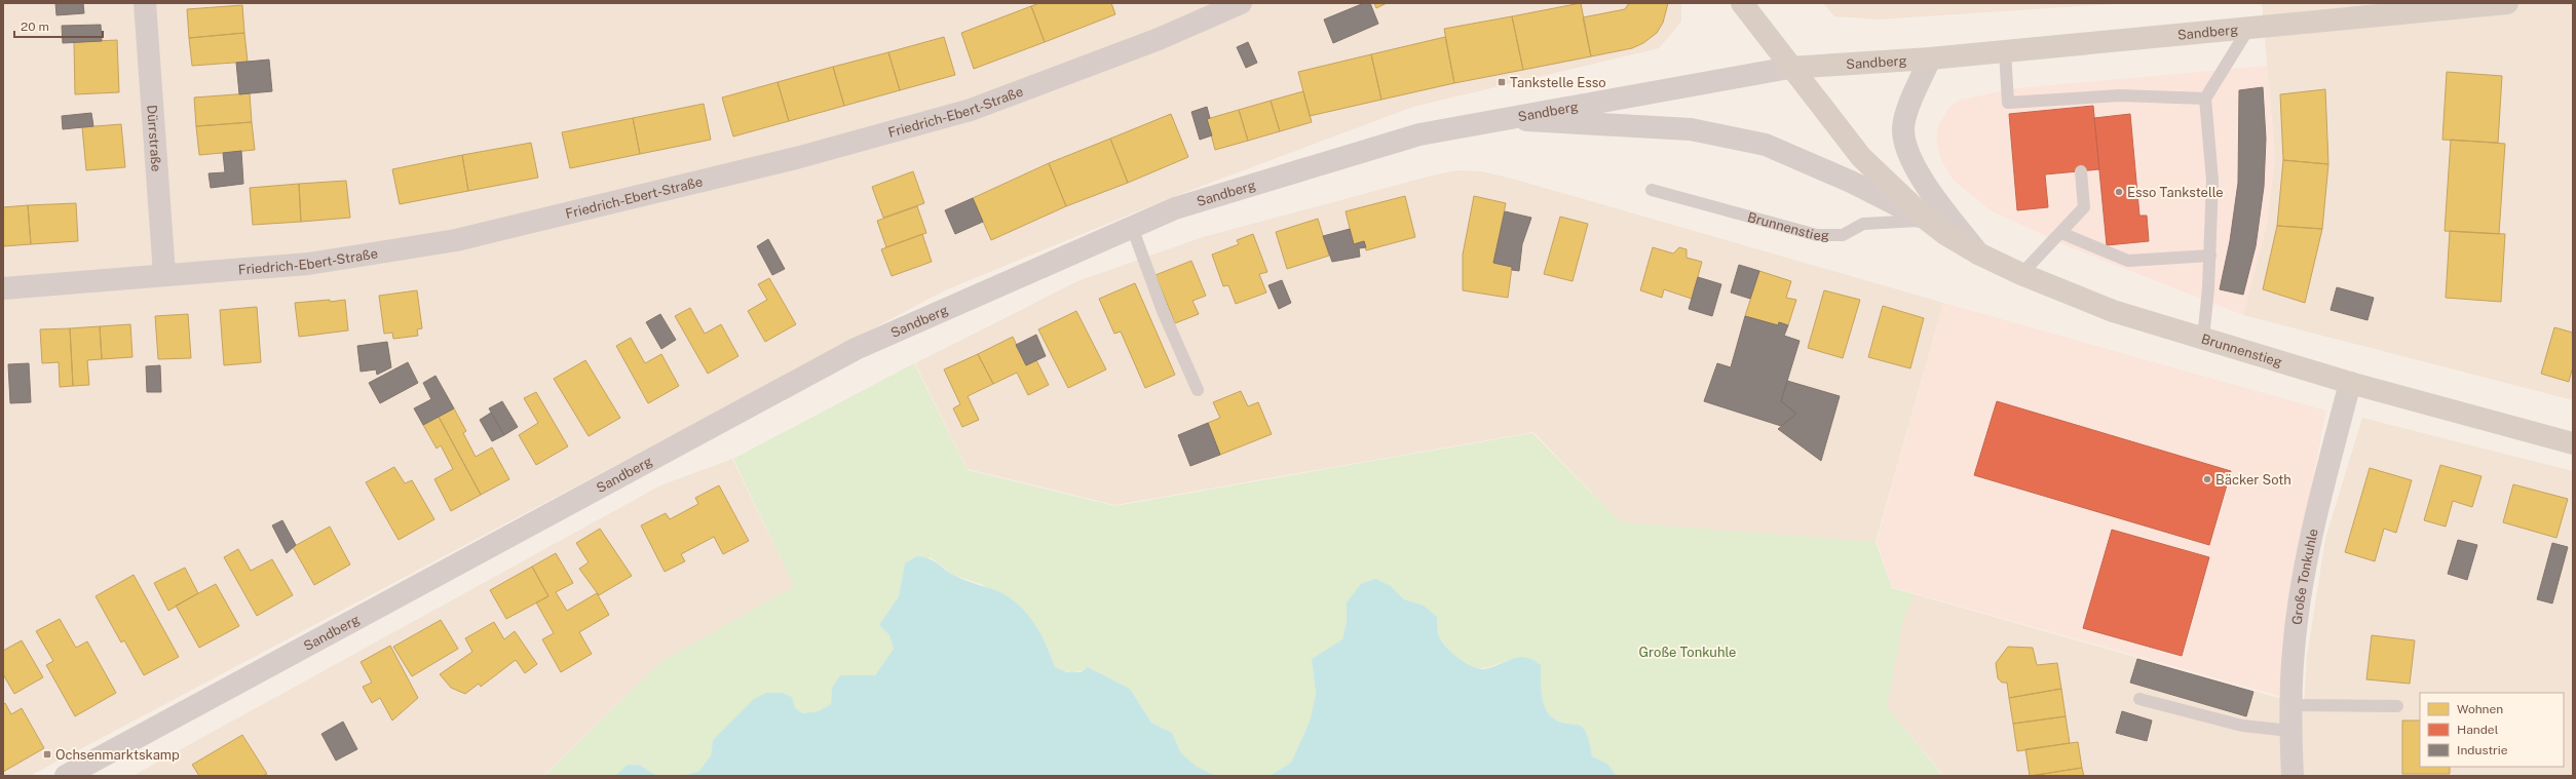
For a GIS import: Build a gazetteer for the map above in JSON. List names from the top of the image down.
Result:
{
  "streets": {
    "main road": ["Sandberg", "Brunnenstieg"],
    "street": ["Friedrich-Ebert-Straße", "Dürrstraße", "Große Tonkuhle"]
  },
  "crossings": [
    ["Sandberg", "Brunnenstieg"],
    ["Friedrich-Ebert-Straße", "Dürrstraße"],
    ["Brunnenstieg", "Große Tonkuhle"]
  ],
  "parks": ["Große Tonkuhle"],
  "places": {
    "transit": ["Tankstelle Esso", "Ochsenmarktskamp"],
    "other": ["Esso Tankstelle", "Bäcker Soth"]
  },
  "legend": ["Wohnen", "Handel", "Industrie"],
  "scale_bar": "20 m"
}
